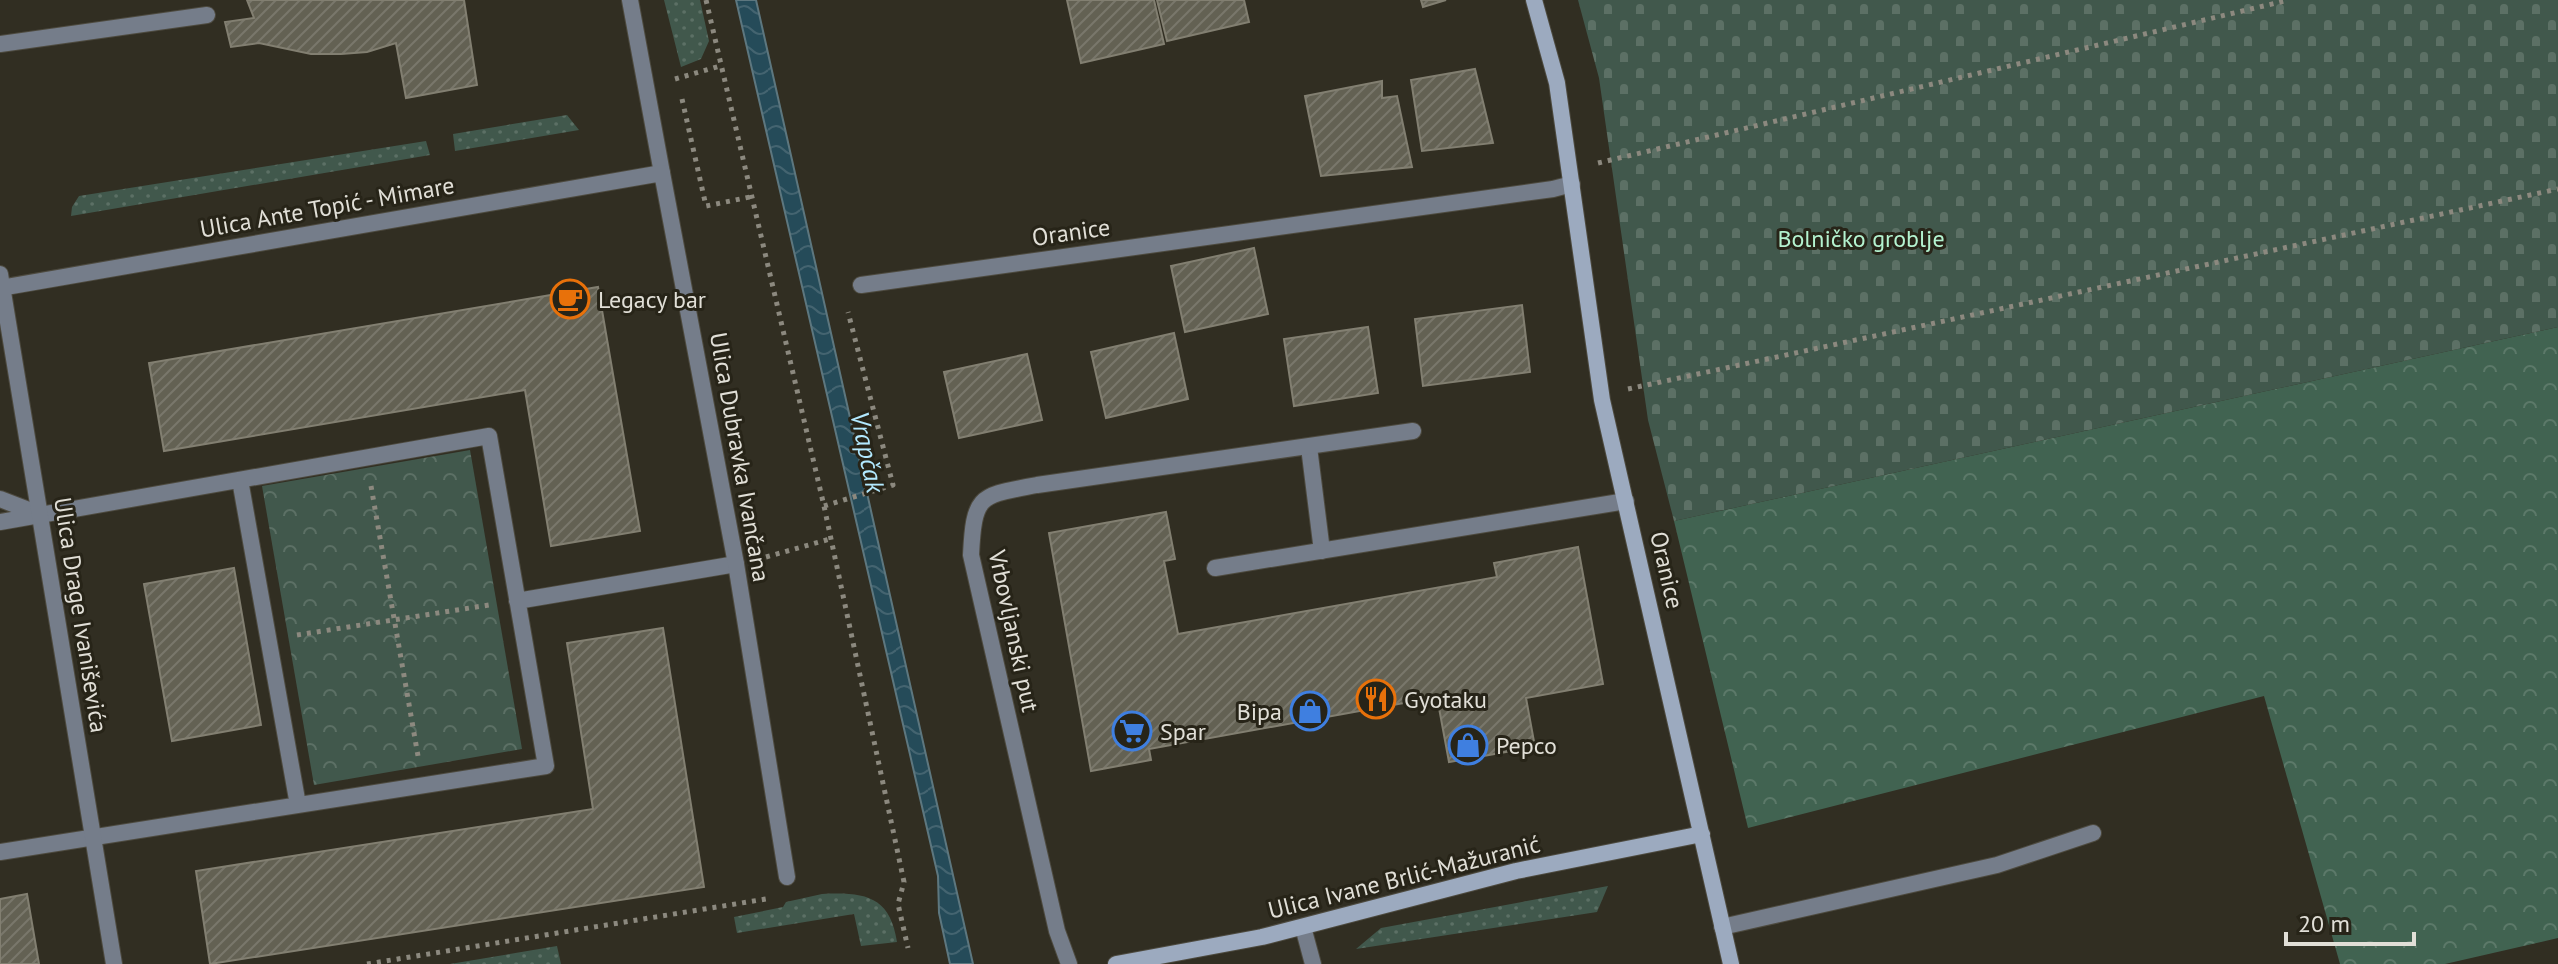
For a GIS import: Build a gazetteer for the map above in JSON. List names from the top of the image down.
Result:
{
  "streets": {
    "main road": ["Oranice", "Ulica Ivane Brlić-Mažuranić"],
    "street": [
      "Ulica Ante Topić - Mimare",
      "Ulica Dubravka Ivančana",
      "Ulica Drage Ivaniševića",
      "Vrbovljanski put"
    ]
  },
  "crossings": [
    ["Ulica Ante Topić - Mimare", "Ulica Dubravka Ivančana"],
    ["Ulica Ante Topić - Mimare", "Ulica Drage Ivaniševića"],
    ["Oranice", "Ulica Ivane Brlić-Mažuranić"]
  ],
  "water": ["Vrapčak"],
  "parks": ["Bolničko groblje"],
  "places": {
    "cafe": ["Legacy bar"],
    "restaurant": ["Gyotaku"],
    "shop": ["Bipa", "Pepco"],
    "supermarket": ["Spar"]
  },
  "scale_bar": "20 m"
}
